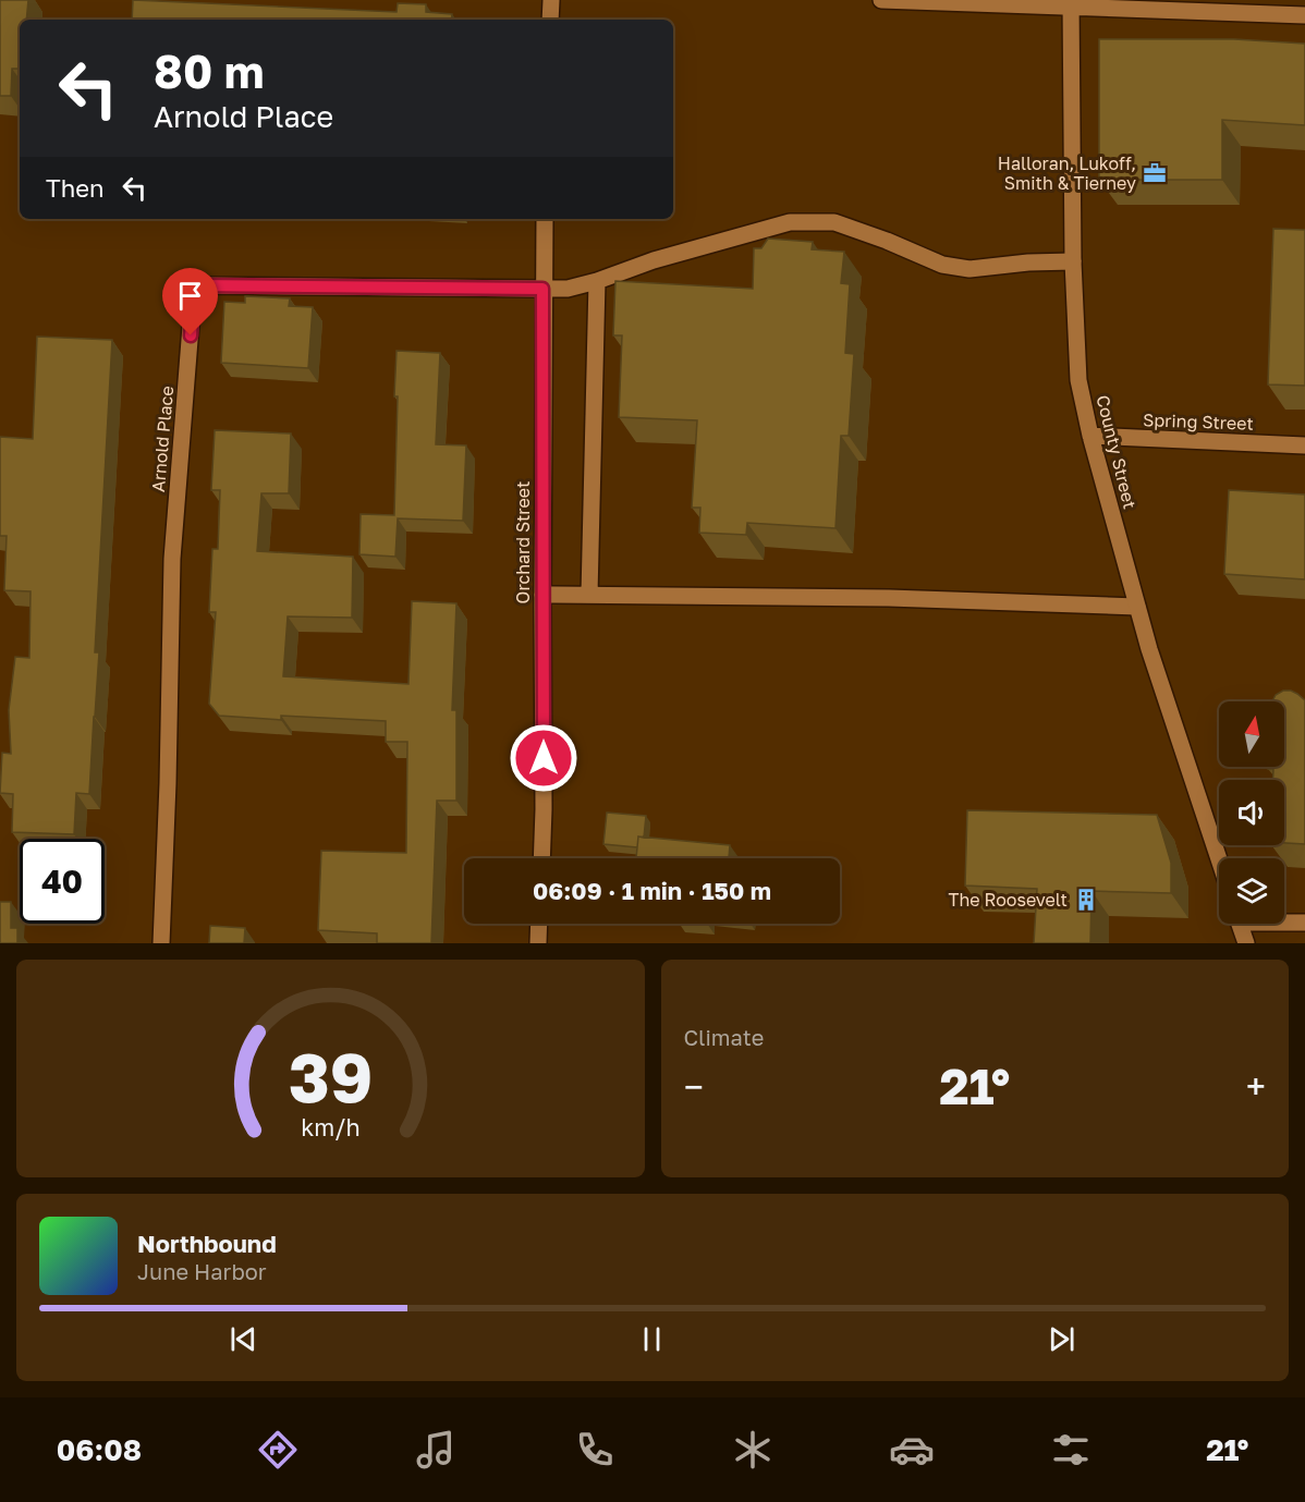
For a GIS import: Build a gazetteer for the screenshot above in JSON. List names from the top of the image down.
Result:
{
  "streets": {
    "street": [
      "Spring Street",
      "Arnold Place",
      "County Street",
      "Orchard Street"
    ]
  },
  "crossings": [
    ["Spring Street", "County Street"],
    ["Arnold Place", "Orchard Street"]
  ],
  "places": {
    "office": ["Halloran, Lukoff, Smith & Tierney"],
    "building": ["The Roosevelt"]
  },
  "north": "top",
  "page": {
    "turn": ["80 m", "Arnold Place"],
    "then": "Then",
    "limit": "40",
    "trip": "06:09 · 1 min · 150 m",
    "tile": "Climate",
    "heat": ["−", "21°", "+"],
    "song": ["Northbound", "June Harbor"],
    "tabs": ["06:08", "21°"],
    "gauge": ["39", "km/h"]
  }
}
